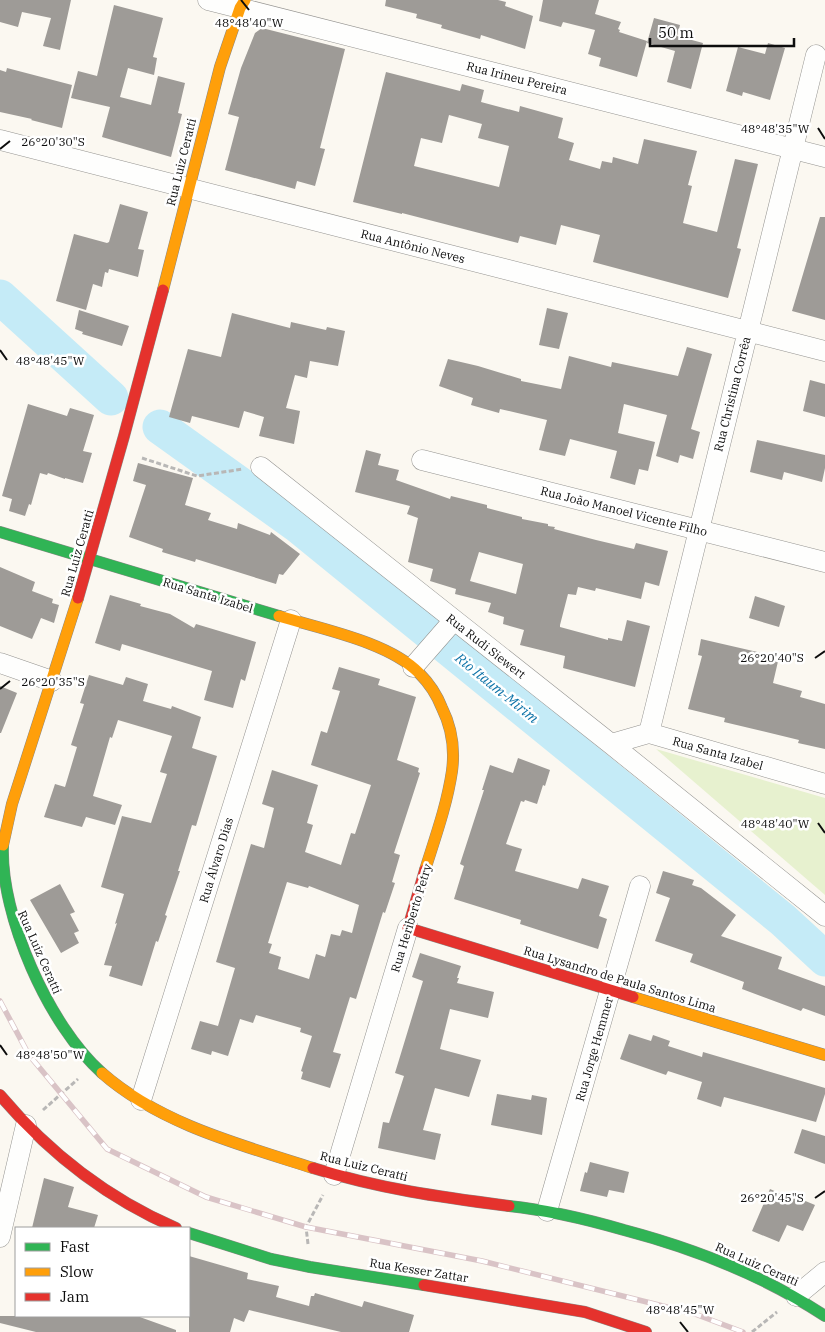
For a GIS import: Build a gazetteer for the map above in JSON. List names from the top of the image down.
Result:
{
  "streets": {
    "street": [
      "Rua Irineu Pereira",
      "Rua Luiz Ceratti",
      "Rua Antônio Neves",
      "Rua Christina Corrêa",
      "Rua João Manoel Vicente Filho",
      "Rua Santa Izabel",
      "Rua Rudi Siewert",
      "Rua Álvaro Dias",
      "Rua Heriberto Petry",
      "Rua Lysandro de Paula Santos Lima",
      "Rua Jorge Hemmer",
      "Rua Kesser Zattar"
    ]
  },
  "crossings": [
    ["Rua Irineu Pereira", "Rua Luiz Ceratti"],
    ["Rua Irineu Pereira", "Rua Christina Corrêa"],
    ["Rua Luiz Ceratti", "Rua Antônio Neves"],
    ["Rua Luiz Ceratti", "Rua Santa Izabel"],
    ["Rua Luiz Ceratti", "Rua Álvaro Dias"],
    ["Rua Luiz Ceratti", "Rua Heriberto Petry"],
    ["Rua Luiz Ceratti", "Rua Jorge Hemmer"],
    ["Rua Antônio Neves", "Rua Christina Corrêa"],
    ["Rua Christina Corrêa", "Rua João Manoel Vicente Filho"],
    ["Rua Christina Corrêa", "Rua Santa Izabel"],
    ["Rua Santa Izabel", "Rua Álvaro Dias"],
    ["Rua Santa Izabel", "Rua Heriberto Petry"],
    ["Rua Heriberto Petry", "Rua Lysandro de Paula Santos Lima"],
    ["Rua Lysandro de Paula Santos Lima", "Rua Jorge Hemmer"]
  ],
  "water": ["Rio Itaum-Mirim"],
  "legend": ["Fast", "Slow", "Jam"],
  "scale_bar": "50 m",
  "coordinates": [
    "48°48'40\"W",
    "48°48'35\"W",
    "26°20'30\"S",
    "48°48'45\"W",
    "26°20'40\"S",
    "26°20'35\"S",
    "48°48'50\"W",
    "26°20'45\"S"
  ]
}
